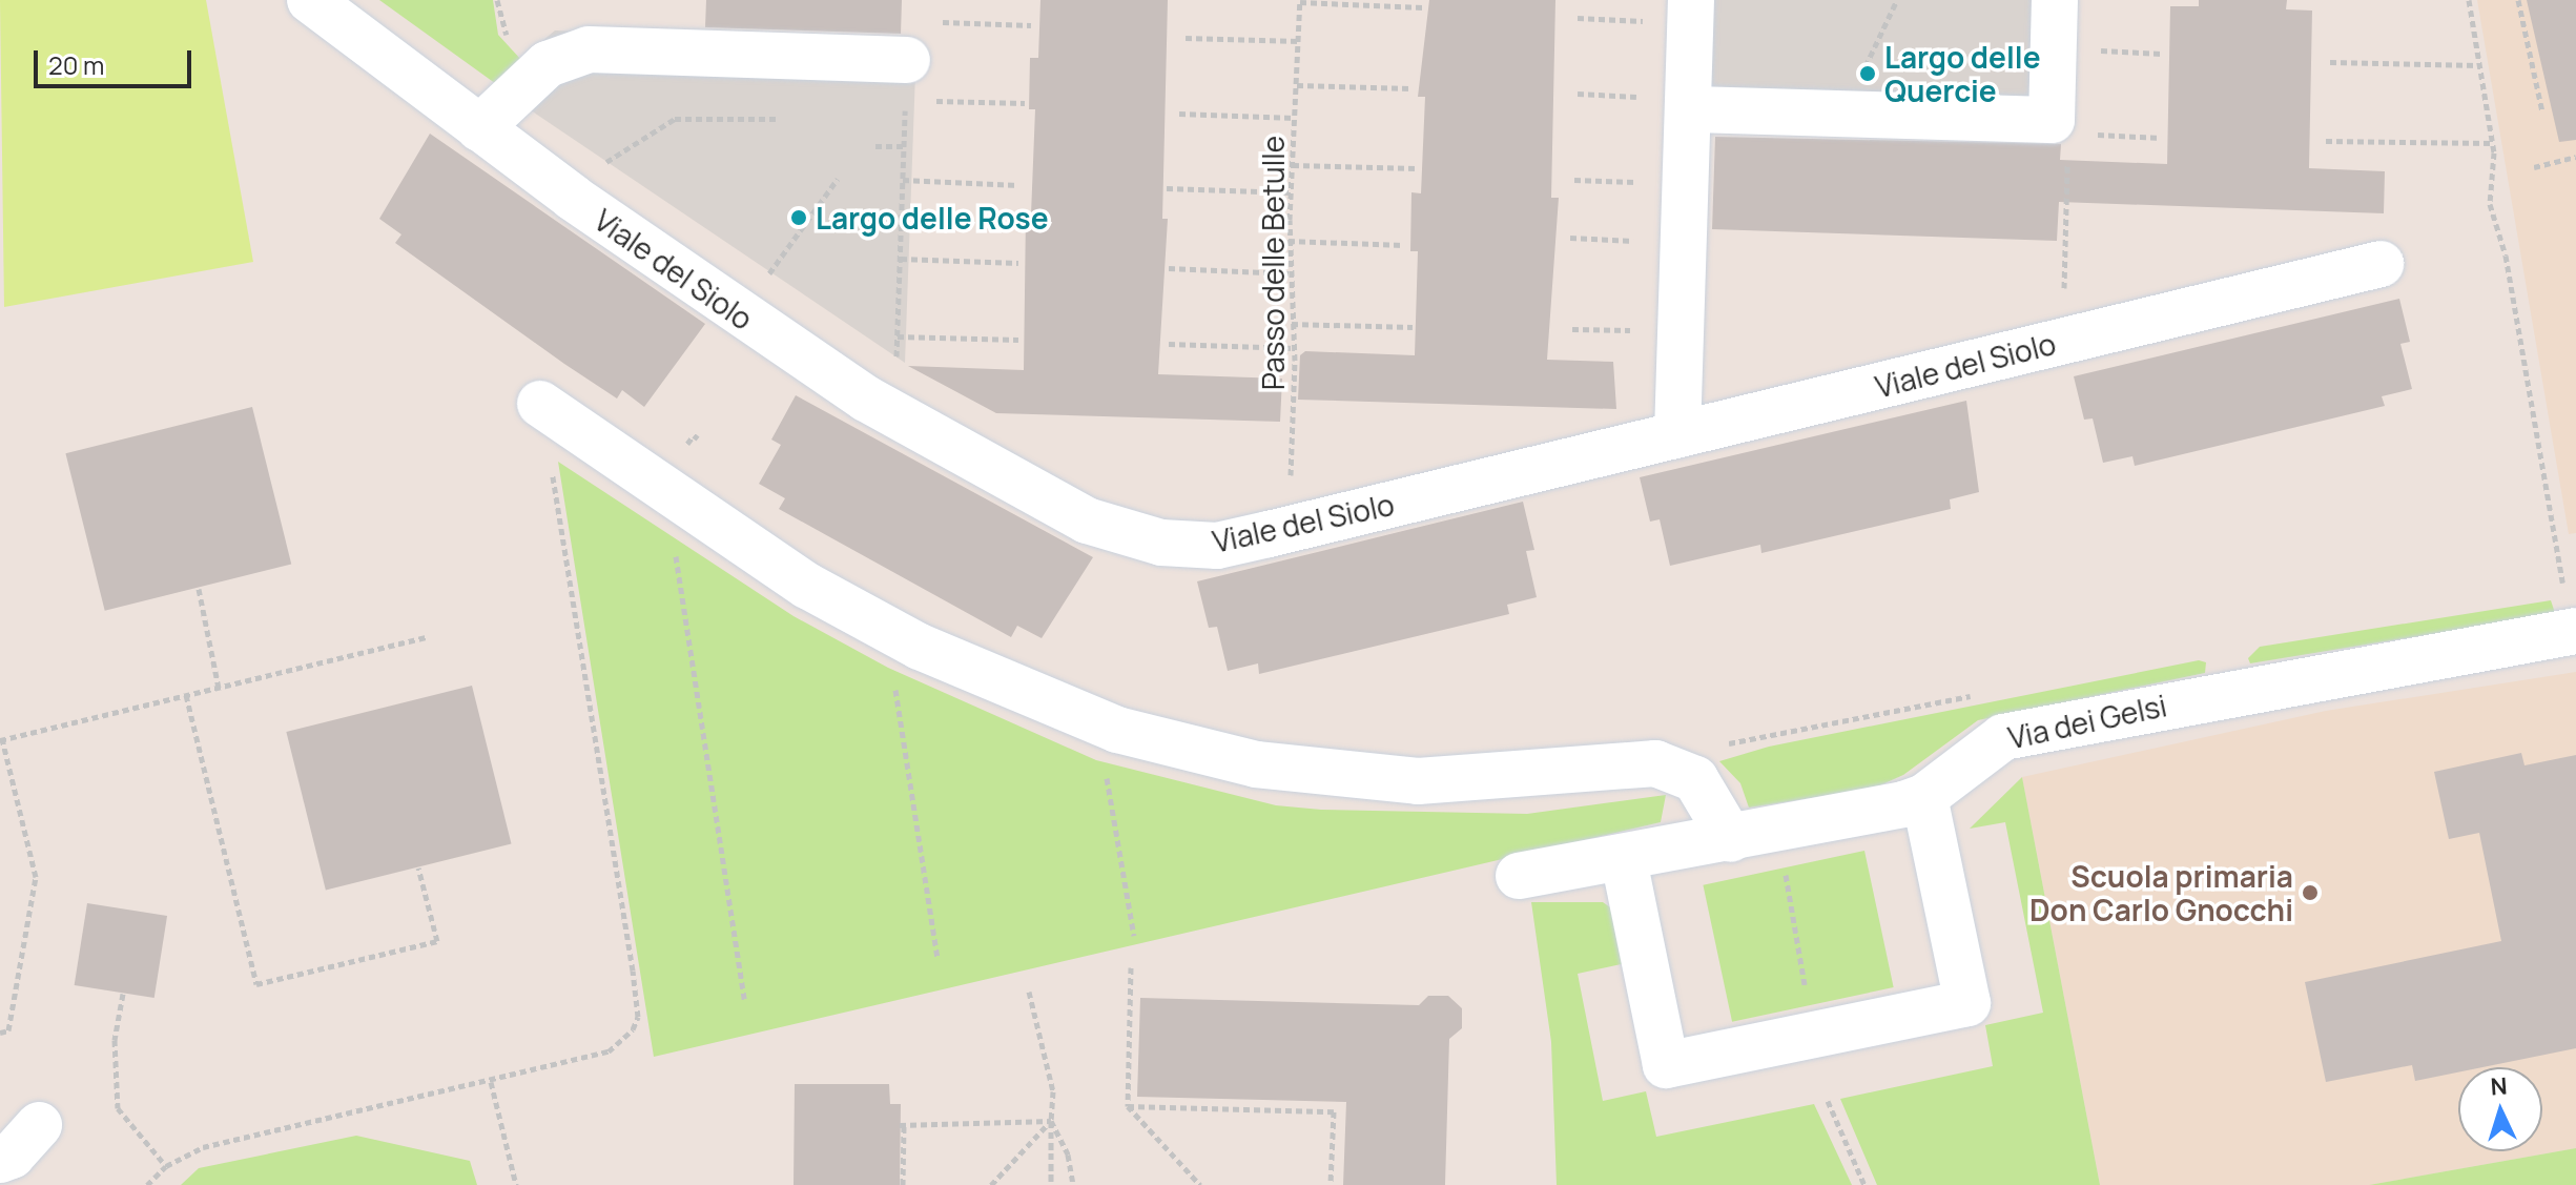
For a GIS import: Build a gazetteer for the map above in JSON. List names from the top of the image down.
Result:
{
  "streets": {
    "street": ["Viale del Siolo", "Via dei Gelsi"],
    "path": ["Passo delle Betulle"]
  },
  "places": ["Largo delle Quercie", "Largo delle Rose", "Scuola primaria Don Carlo Gnocchi"],
  "scale_bar": "20 m",
  "north": "top"
}
